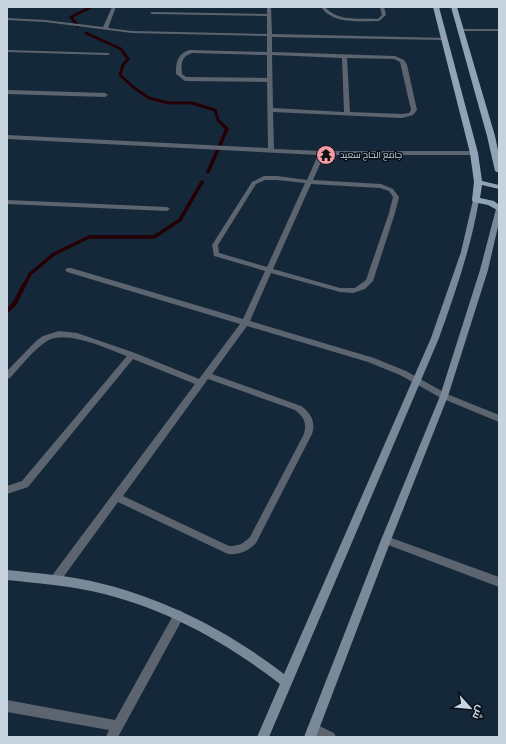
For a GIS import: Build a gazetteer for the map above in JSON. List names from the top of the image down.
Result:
{
  "places": {
    "temple": ["جامع الحاج سعيد"]
  },
  "north": "bottom right"
}
